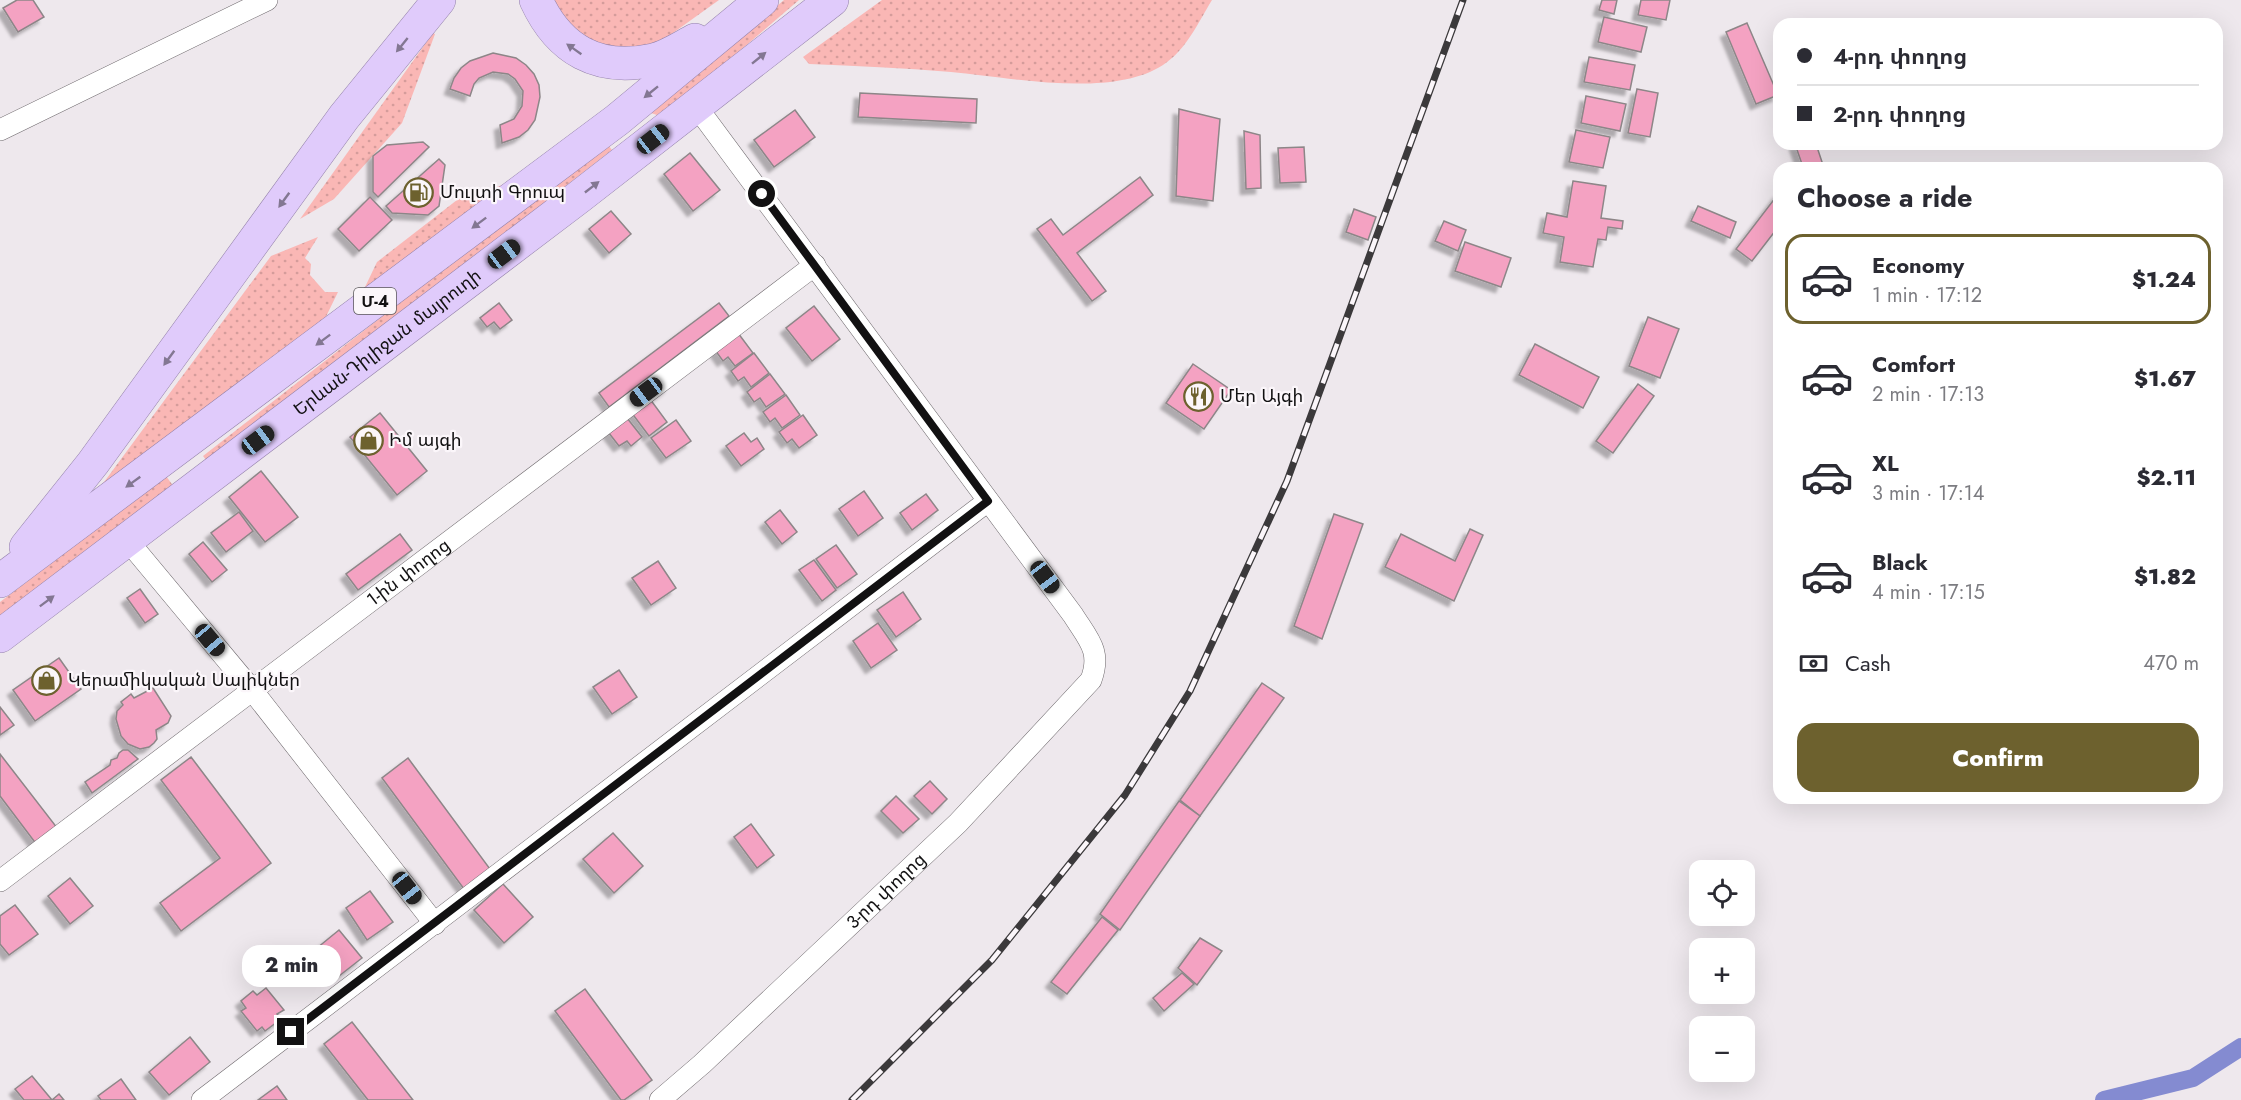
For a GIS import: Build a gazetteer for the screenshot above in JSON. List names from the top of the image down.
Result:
{
  "streets": {
    "highway": ["Մ-4", "Երևան-Դիլիջան մայրուղի"],
    "street": ["1-ին փողոց", "3-րդ փողոց"]
  },
  "places": {
    "fuel station": ["Մուլտի Գրուպ"],
    "restaurant": ["Մեր Այգի"],
    "shop": ["Իմ այգի", "Կերամիկական Սալիկներ"]
  },
  "page": {
    "banner": ["4-րդ փողոց", "2-րդ փողոց"],
    "heading": "Choose a ride",
    "list": [
      {
        "name": "Economy",
        "note": "1 min · 17:12",
        "value": "$1.24"
      },
      {
        "name": "Comfort",
        "note": "2 min · 17:13",
        "value": "$1.67"
      },
      {
        "name": "XL",
        "note": "3 min · 17:14",
        "value": "$2.11"
      },
      {
        "name": "Black",
        "note": "4 min · 17:15",
        "value": "$1.82"
      }
    ],
    "pay": ["Cash", "470 m"],
    "buttons": "Confirm",
    "map_buttons": ["+", "−"],
    "bubble": "2 min"
  }
}
